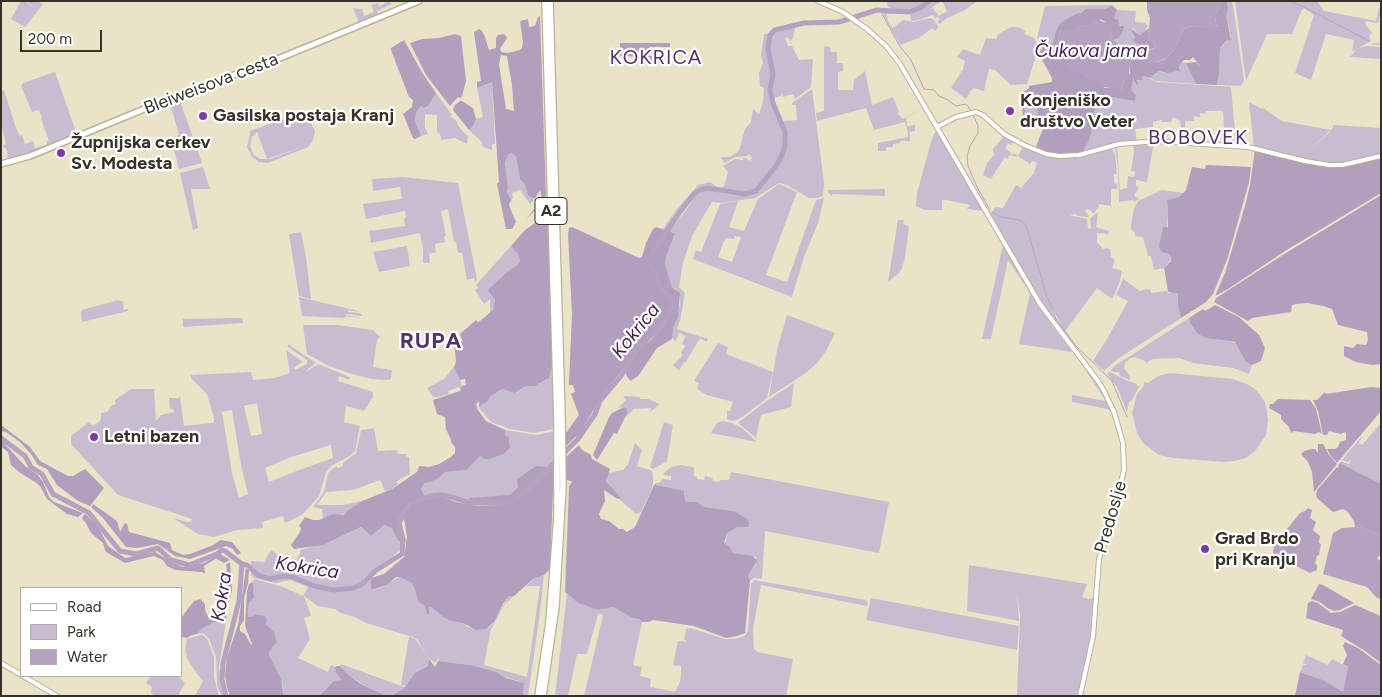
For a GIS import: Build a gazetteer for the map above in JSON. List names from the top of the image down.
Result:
{
  "streets": {
    "highway": ["A2"],
    "main road": ["Bleiweisova cesta"],
    "street": ["Predoslje"]
  },
  "districts": ["KOKRICA", "BOBOVEK", "RUPA"],
  "water": ["Čukova jama", "Kokrica", "Kokra"],
  "places": [
    "Konjeniško društvo Veter",
    "Gasilska postaja Kranj",
    "Župnijska cerkev Sv. Modesta",
    "Letni bazen",
    "Grad Brdo pri Kranju"
  ],
  "legend": ["Road", "Park", "Water"],
  "scale_bar": "200 m"
}
